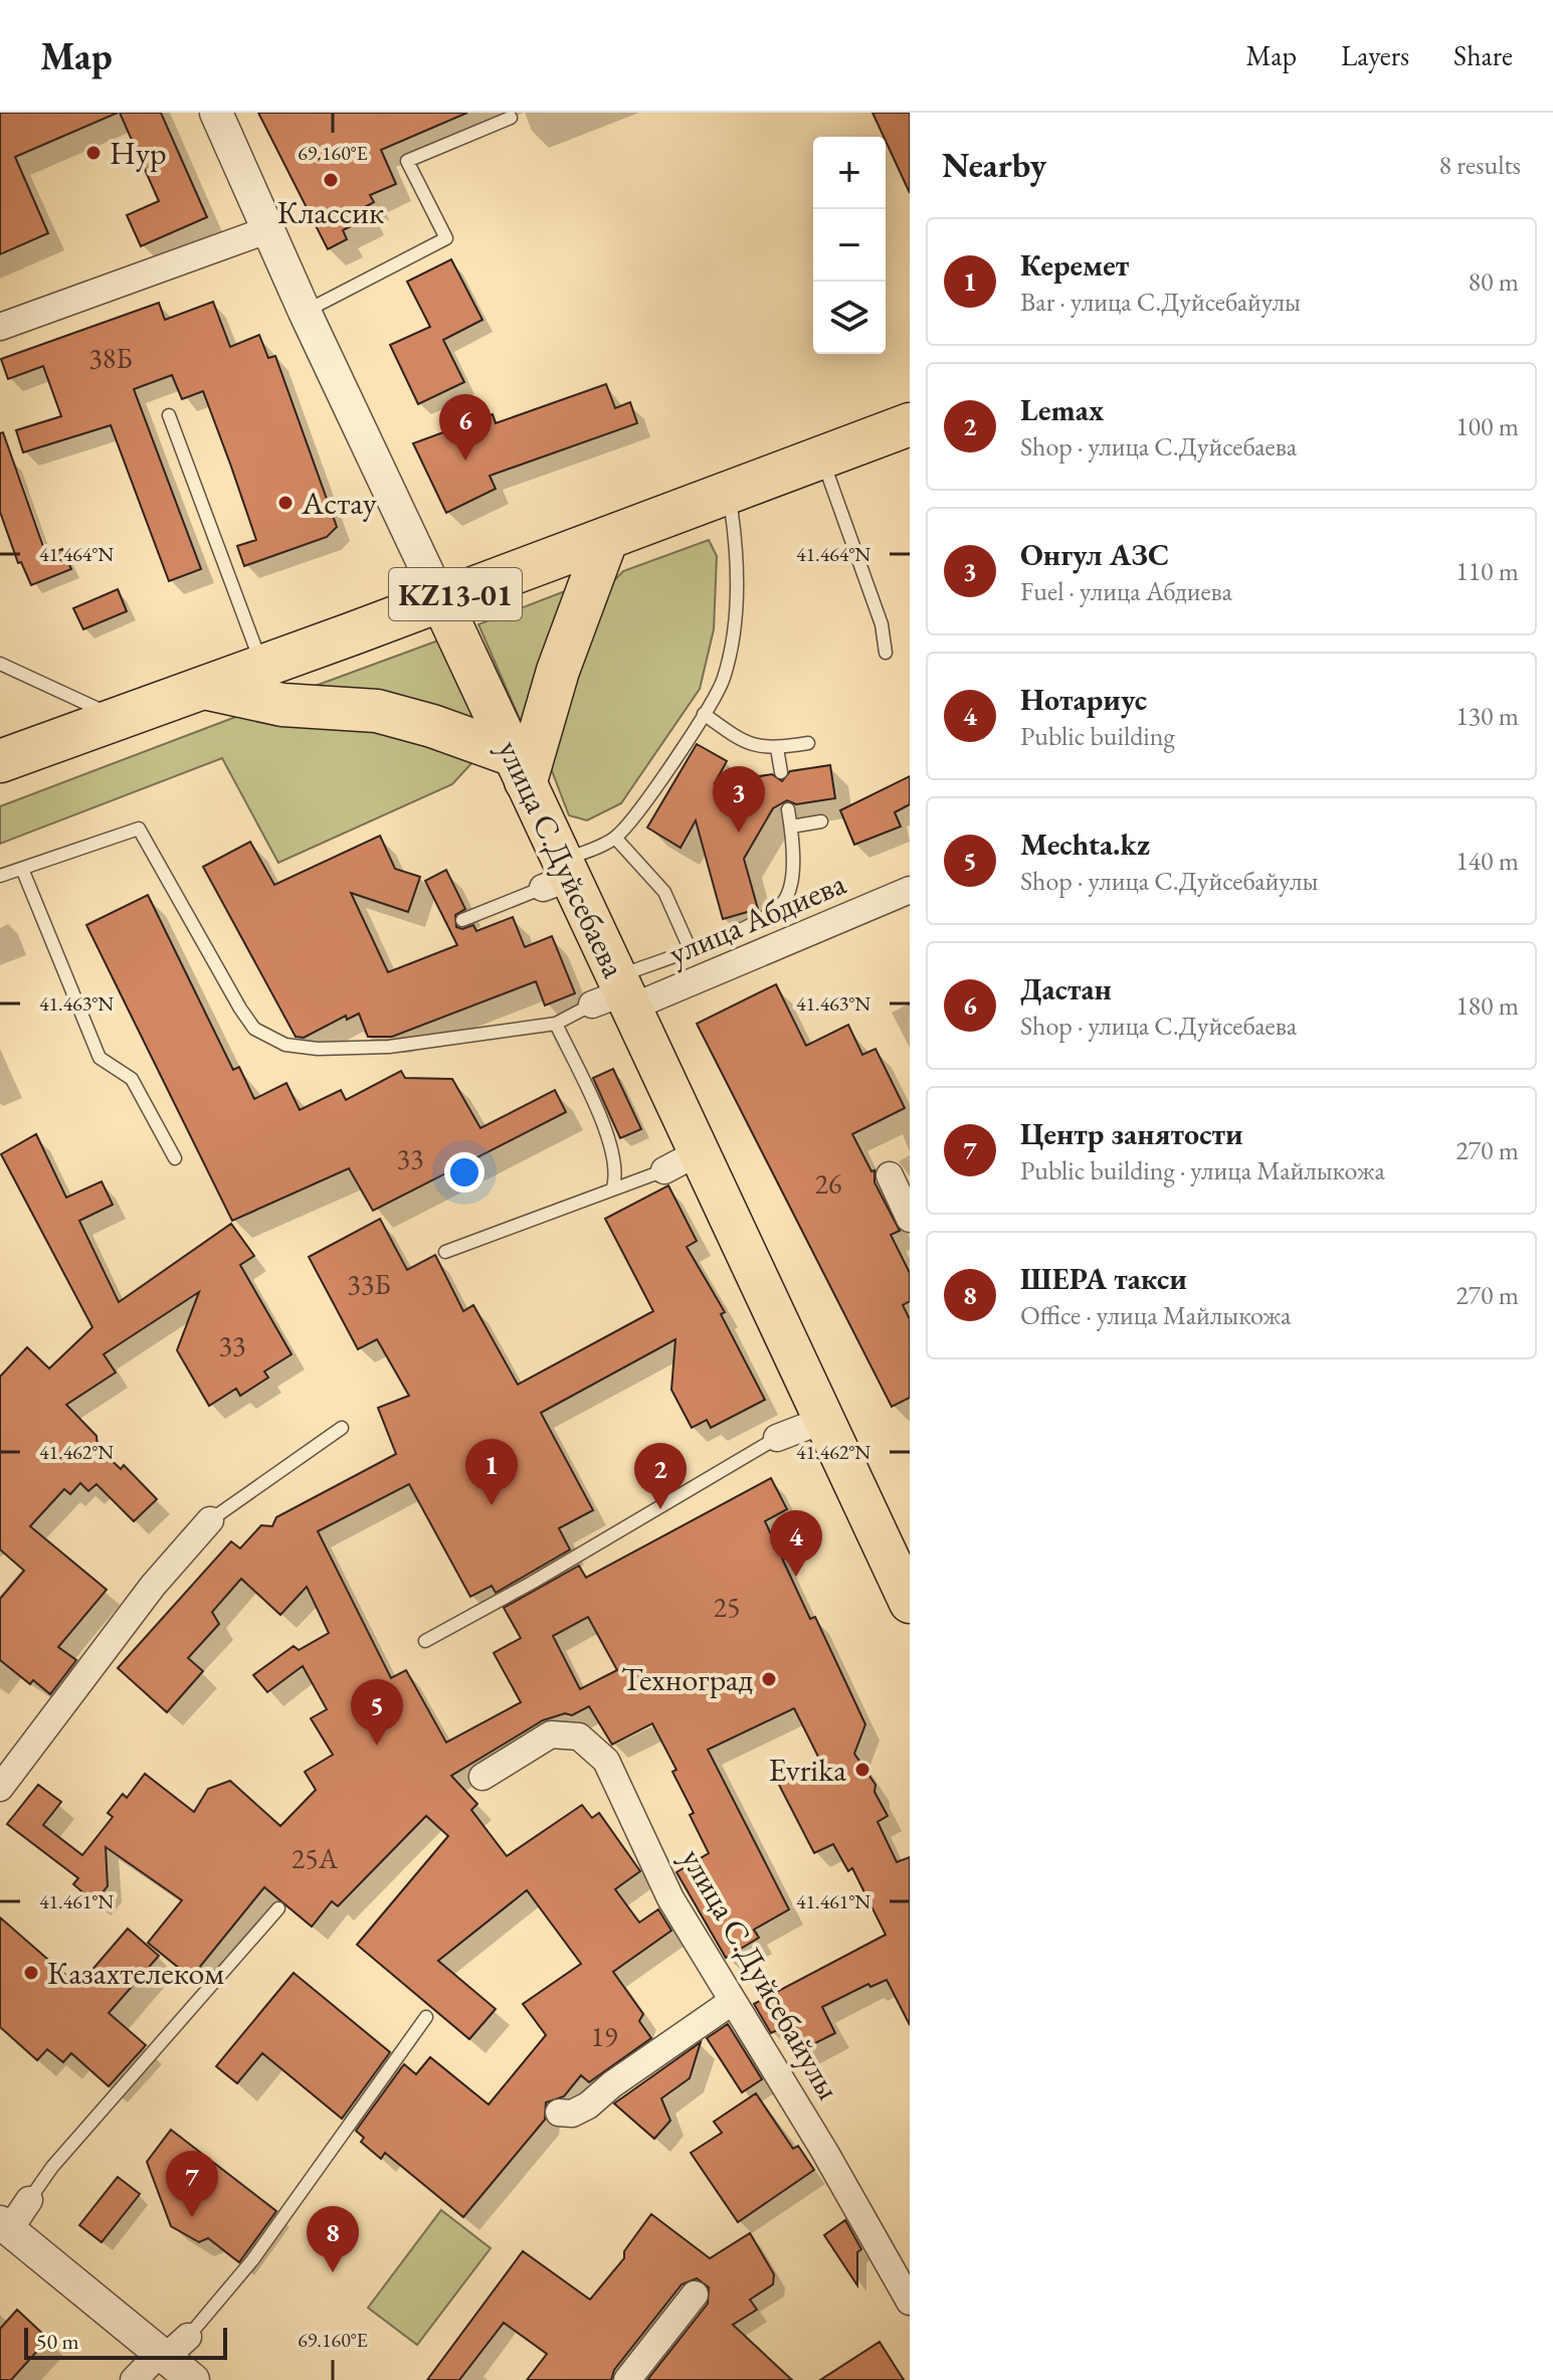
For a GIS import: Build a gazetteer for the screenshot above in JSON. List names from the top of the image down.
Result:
{
  "streets": {
    "highway": ["KZ13-01"],
    "main road": ["улица С.Дуйсебаева"],
    "street": ["улица Абдиева", "улица С.Дуйсебайулы"]
  },
  "crossings": [
    ["KZ13-01", "улица С.Дуйсебаева"],
    ["улица С.Дуйсебаева", "улица Абдиева"]
  ],
  "places": [
    "Нур",
    "Классик",
    "Астау",
    "Техноград",
    "Evrika",
    "Казахтелеком"
  ],
  "house_numbers": [
    "38Б",
    "33",
    "26",
    "33Б",
    "33",
    "25",
    "25А",
    "19"
  ],
  "scale_bar": "50 m",
  "page": {
    "header": "Map",
    "nav": ["Map", "Layers", "Share"],
    "heading": ["Nearby", "8 results"],
    "map_buttons": ["+", "−"],
    "list": [
      {
        "mark": "1",
        "name": "Керемет",
        "note": "Bar · улица С.Дуйсебайулы",
        "value": "80 m"
      },
      {
        "mark": "2",
        "name": "Lemax",
        "note": "Shop · улица С.Дуйсебаева",
        "value": "100 m"
      },
      {
        "mark": "3",
        "name": "Онгул АЗС",
        "note": "Fuel · улица Абдиева",
        "value": "110 m"
      },
      {
        "mark": "4",
        "name": "Нотариус",
        "note": "Public building",
        "value": "130 m"
      },
      {
        "mark": "5",
        "name": "Mechta.kz",
        "note": "Shop · улица С.Дуйсебайулы",
        "value": "140 m"
      },
      {
        "mark": "6",
        "name": "Дастан",
        "note": "Shop · улица С.Дуйсебаева",
        "value": "180 m"
      },
      {
        "mark": "7",
        "name": "Центр занятости",
        "note": "Public building · улица Майлыкожа",
        "value": "270 m"
      },
      {
        "mark": "8",
        "name": "ШЕРА такси",
        "note": "Office · улица Майлыкожа",
        "value": "270 m"
      }
    ],
    "pins": [
      "6",
      "3",
      "1",
      "2",
      "4",
      "5",
      "7",
      "8"
    ],
    "scale": "50 m"
  },
  "coordinates": [
    "69.160°E",
    "41.464°N",
    "41.463°N",
    "41.462°N",
    "41.461°N"
  ]
}
